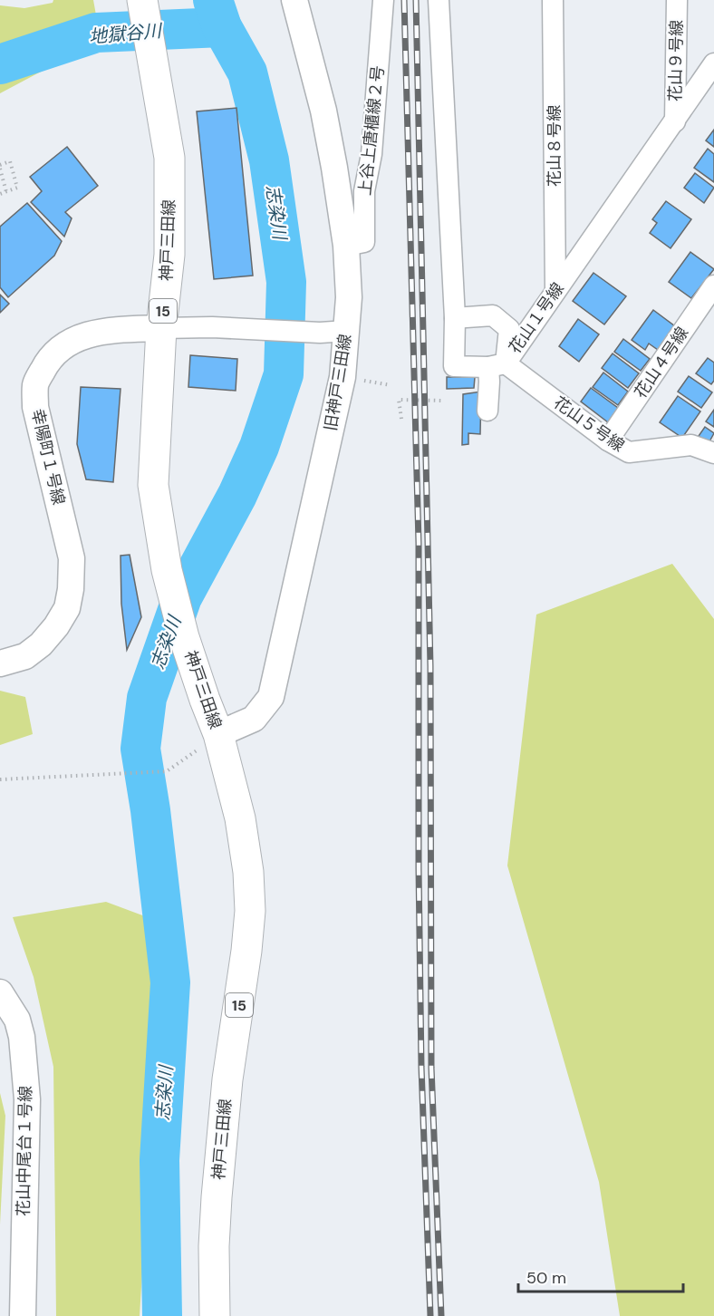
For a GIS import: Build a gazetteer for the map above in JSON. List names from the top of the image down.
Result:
{
  "streets": {
    "main road": ["神戸三田線", "15"],
    "street": [
      "花山９号線",
      "上谷上唐櫃線２号",
      "花山８号線",
      "花山１号線",
      "花山４号線",
      "旧神戸三田線",
      "花山５号線",
      "幸陽町１号線",
      "花山中尾台１号線"
    ]
  },
  "crossings": [
    ["花山９号線", "花山１号線"],
    ["上谷上唐櫃線２号", "旧神戸三田線"],
    ["花山８号線", "花山１号線"],
    ["神戸三田線", "旧神戸三田線"],
    ["神戸三田線", "幸陽町１号線"],
    ["花山１号線", "花山５号線"],
    ["花山４号線", "花山５号線"],
    ["旧神戸三田線", "幸陽町１号線"]
  ],
  "water": ["地獄谷川", "志染川"],
  "scale_bar": "50 m"
}
